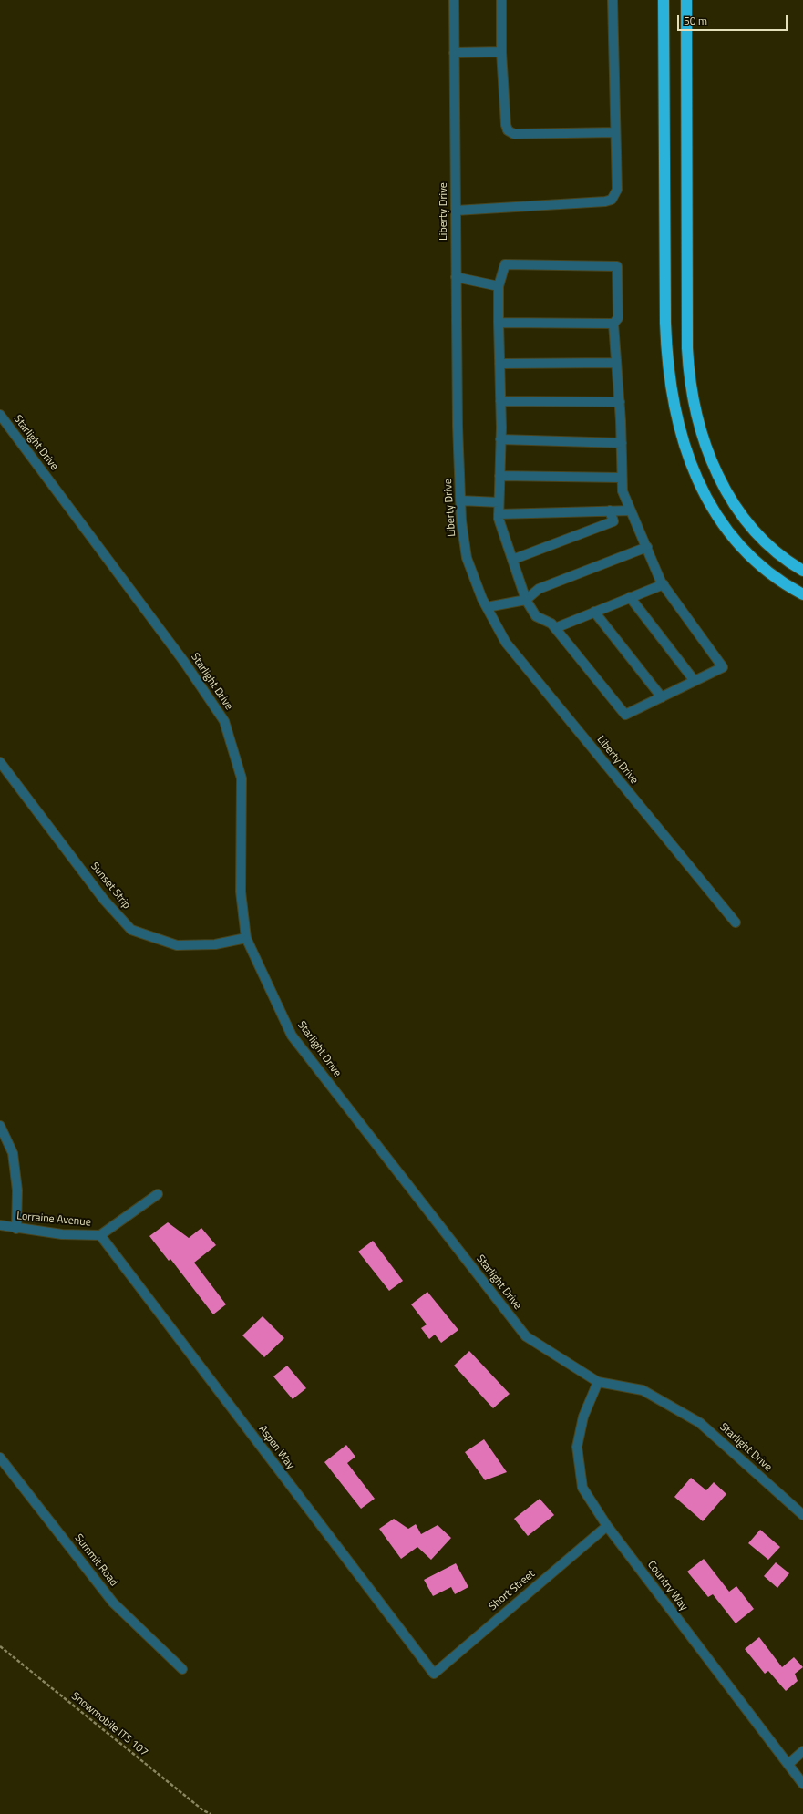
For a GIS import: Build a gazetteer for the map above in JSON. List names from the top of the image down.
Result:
{
  "streets": {
    "street": [
      "Liberty Drive",
      "Starlight Drive",
      "Sunset Strip",
      "Lorraine Avenue",
      "Aspen Way",
      "Summit Road",
      "Country Way",
      "Short Street"
    ],
    "path": ["Snowmobile ITS 107"]
  },
  "crossings": [
    ["Starlight Drive", "Sunset Strip"],
    ["Starlight Drive", "Country Way"],
    ["Lorraine Avenue", "Aspen Way"],
    ["Aspen Way", "Short Street"],
    ["Country Way", "Short Street"]
  ],
  "scale_bar": "50 m"
}
